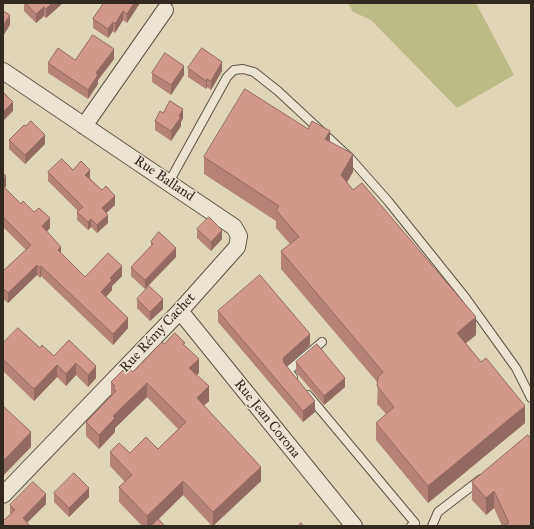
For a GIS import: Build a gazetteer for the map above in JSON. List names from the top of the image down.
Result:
{
  "streets": {
    "street": ["Rue Balland", "Rue Rémy Cachet", "Rue Jean Corona"]
  },
  "crossings": [
    ["Rue Balland", "Rue Rémy Cachet"],
    ["Rue Rémy Cachet", "Rue Jean Corona"]
  ]
}
